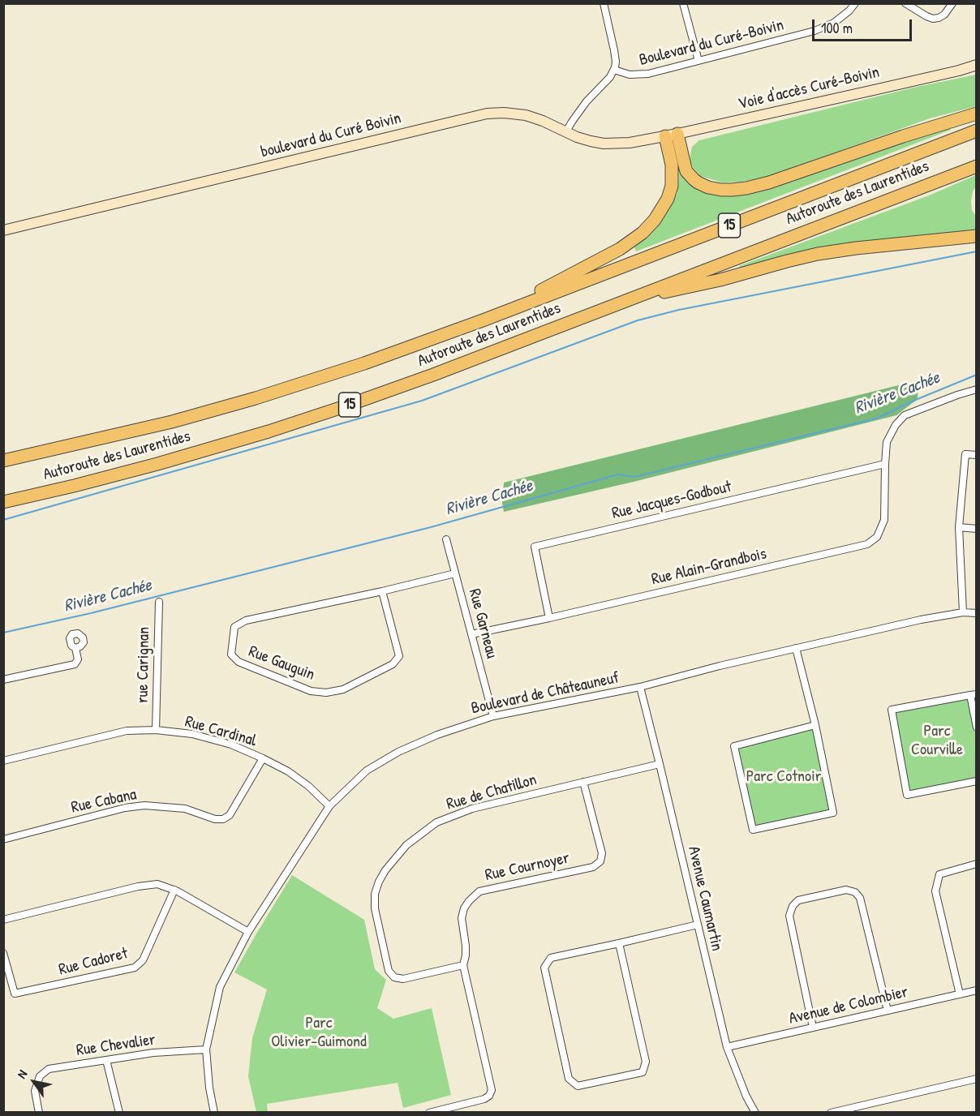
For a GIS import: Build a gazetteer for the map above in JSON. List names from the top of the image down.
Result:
{
  "streets": {
    "highway": ["Autoroute des Laurentides", "15"],
    "street": [
      "Boulevard du Curé-Boivin",
      "Voie d'accès Curé-Boivin",
      "boulevard du Curé Boivin",
      "Rue Jacques-Godbout",
      "Rue Alain-Grandbois",
      "Rue Garneau",
      "Rue Gauguin",
      "rue Carignan",
      "Boulevard de Châteauneuf",
      "Rue Cardinal",
      "Rue de Chatillon",
      "Rue Cabana",
      "Rue Cournoyer",
      "Avenue Caumartin",
      "Rue Cadoret",
      "Avenue de Colombier",
      "Rue Chevalier"
    ]
  },
  "crossings": [
    ["Voie d'accès Curé-Boivin", "boulevard du Curé Boivin"],
    ["Rue Jacques-Godbout", "Rue Alain-Grandbois"],
    ["Rue Alain-Grandbois", "Rue Garneau"],
    ["Rue Garneau", "Rue Gauguin"],
    ["Rue Garneau", "Boulevard de Châteauneuf"],
    ["rue Carignan", "Rue Cardinal"],
    ["Boulevard de Châteauneuf", "Rue Cardinal"],
    ["Boulevard de Châteauneuf", "Avenue Caumartin"],
    ["Boulevard de Châteauneuf", "Rue Chevalier"],
    ["Rue Cardinal", "Rue Cabana"],
    ["Rue de Chatillon", "Rue Cournoyer"],
    ["Rue de Chatillon", "Avenue Caumartin"],
    ["Avenue Caumartin", "Avenue de Colombier"]
  ],
  "water": ["Rivière Cachée"],
  "parks": ["Parc Courville", "Parc Cotnoir", "Parc Olivier-Guimond"],
  "scale_bar": "100 m",
  "north": "top left"
}
